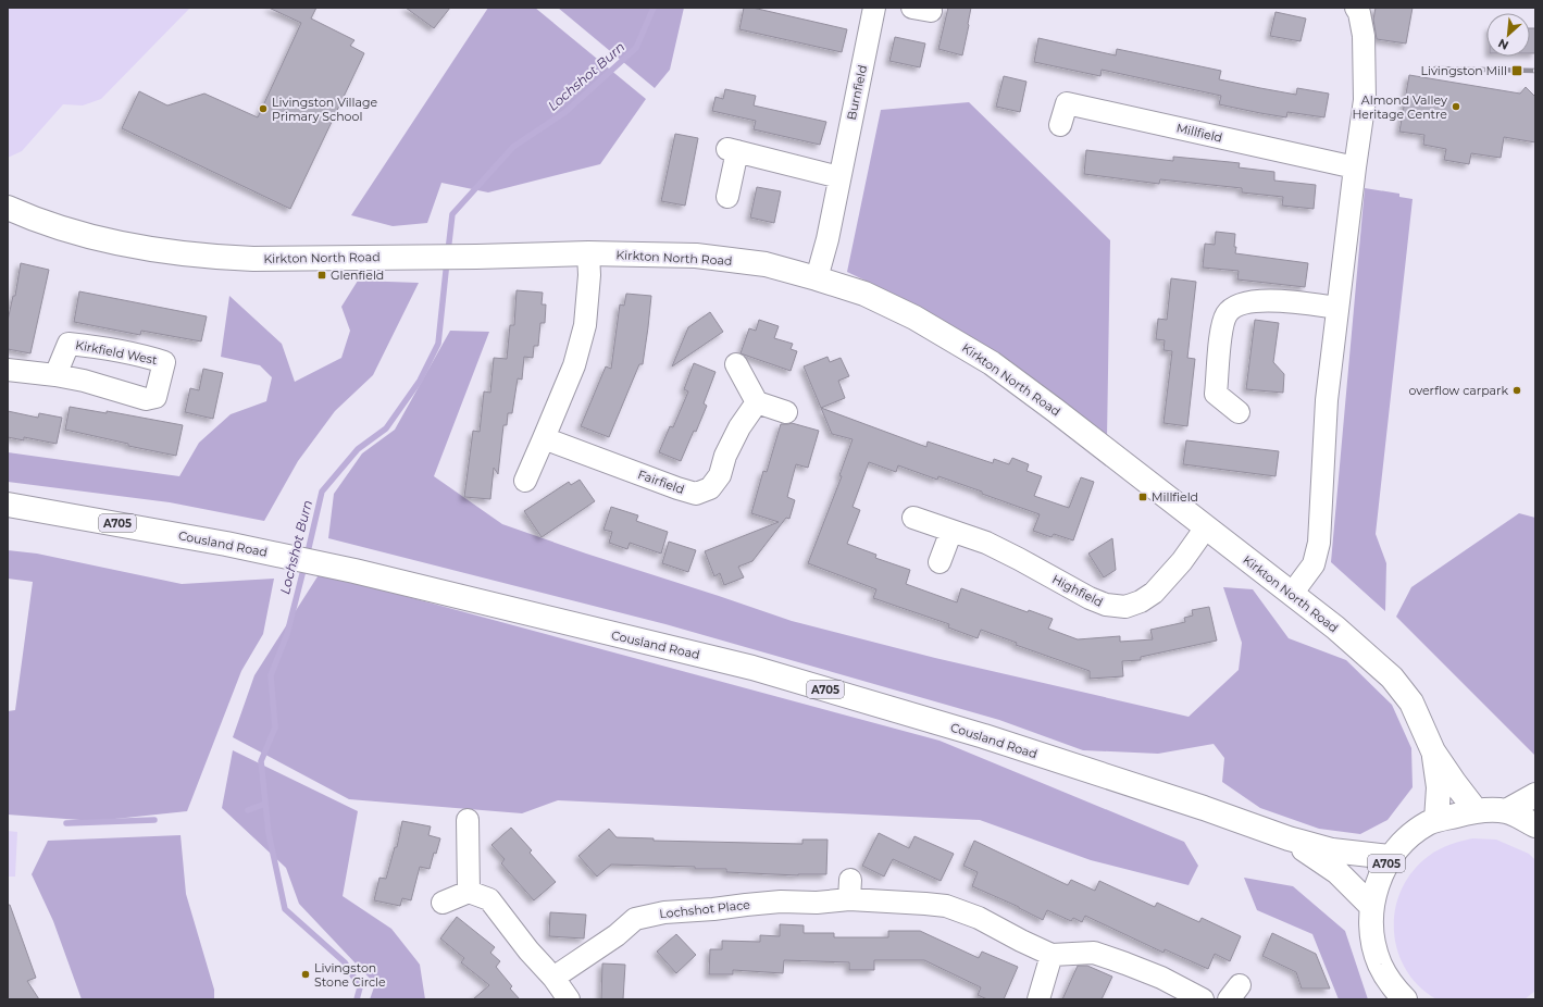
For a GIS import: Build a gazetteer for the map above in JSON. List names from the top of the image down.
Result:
{
  "streets": {
    "main road": ["Kirkton North Road", "A705", "Cousland Road"],
    "street": [
      "Burnfield",
      "Millfield",
      "Fairfield",
      "Highfield",
      "Lochshot Place"
    ]
  },
  "crossings": [
    ["Burnfield", "Kirkton North Road"],
    ["Kirkton North Road", "A705"],
    ["Kirkton North Road", "Highfield"],
    ["A705", "Cousland Road"]
  ],
  "water": ["Lochshot Burn"],
  "places": {
    "transit": ["Livingston Mill", "Glenfield", "Millfield"],
    "other": [
      "Almond Valley Heritage Centre",
      "Livingston Village Primary School",
      "overflow carpark",
      "Livingston Stone Circle"
    ]
  },
  "north": "bottom left"
}
